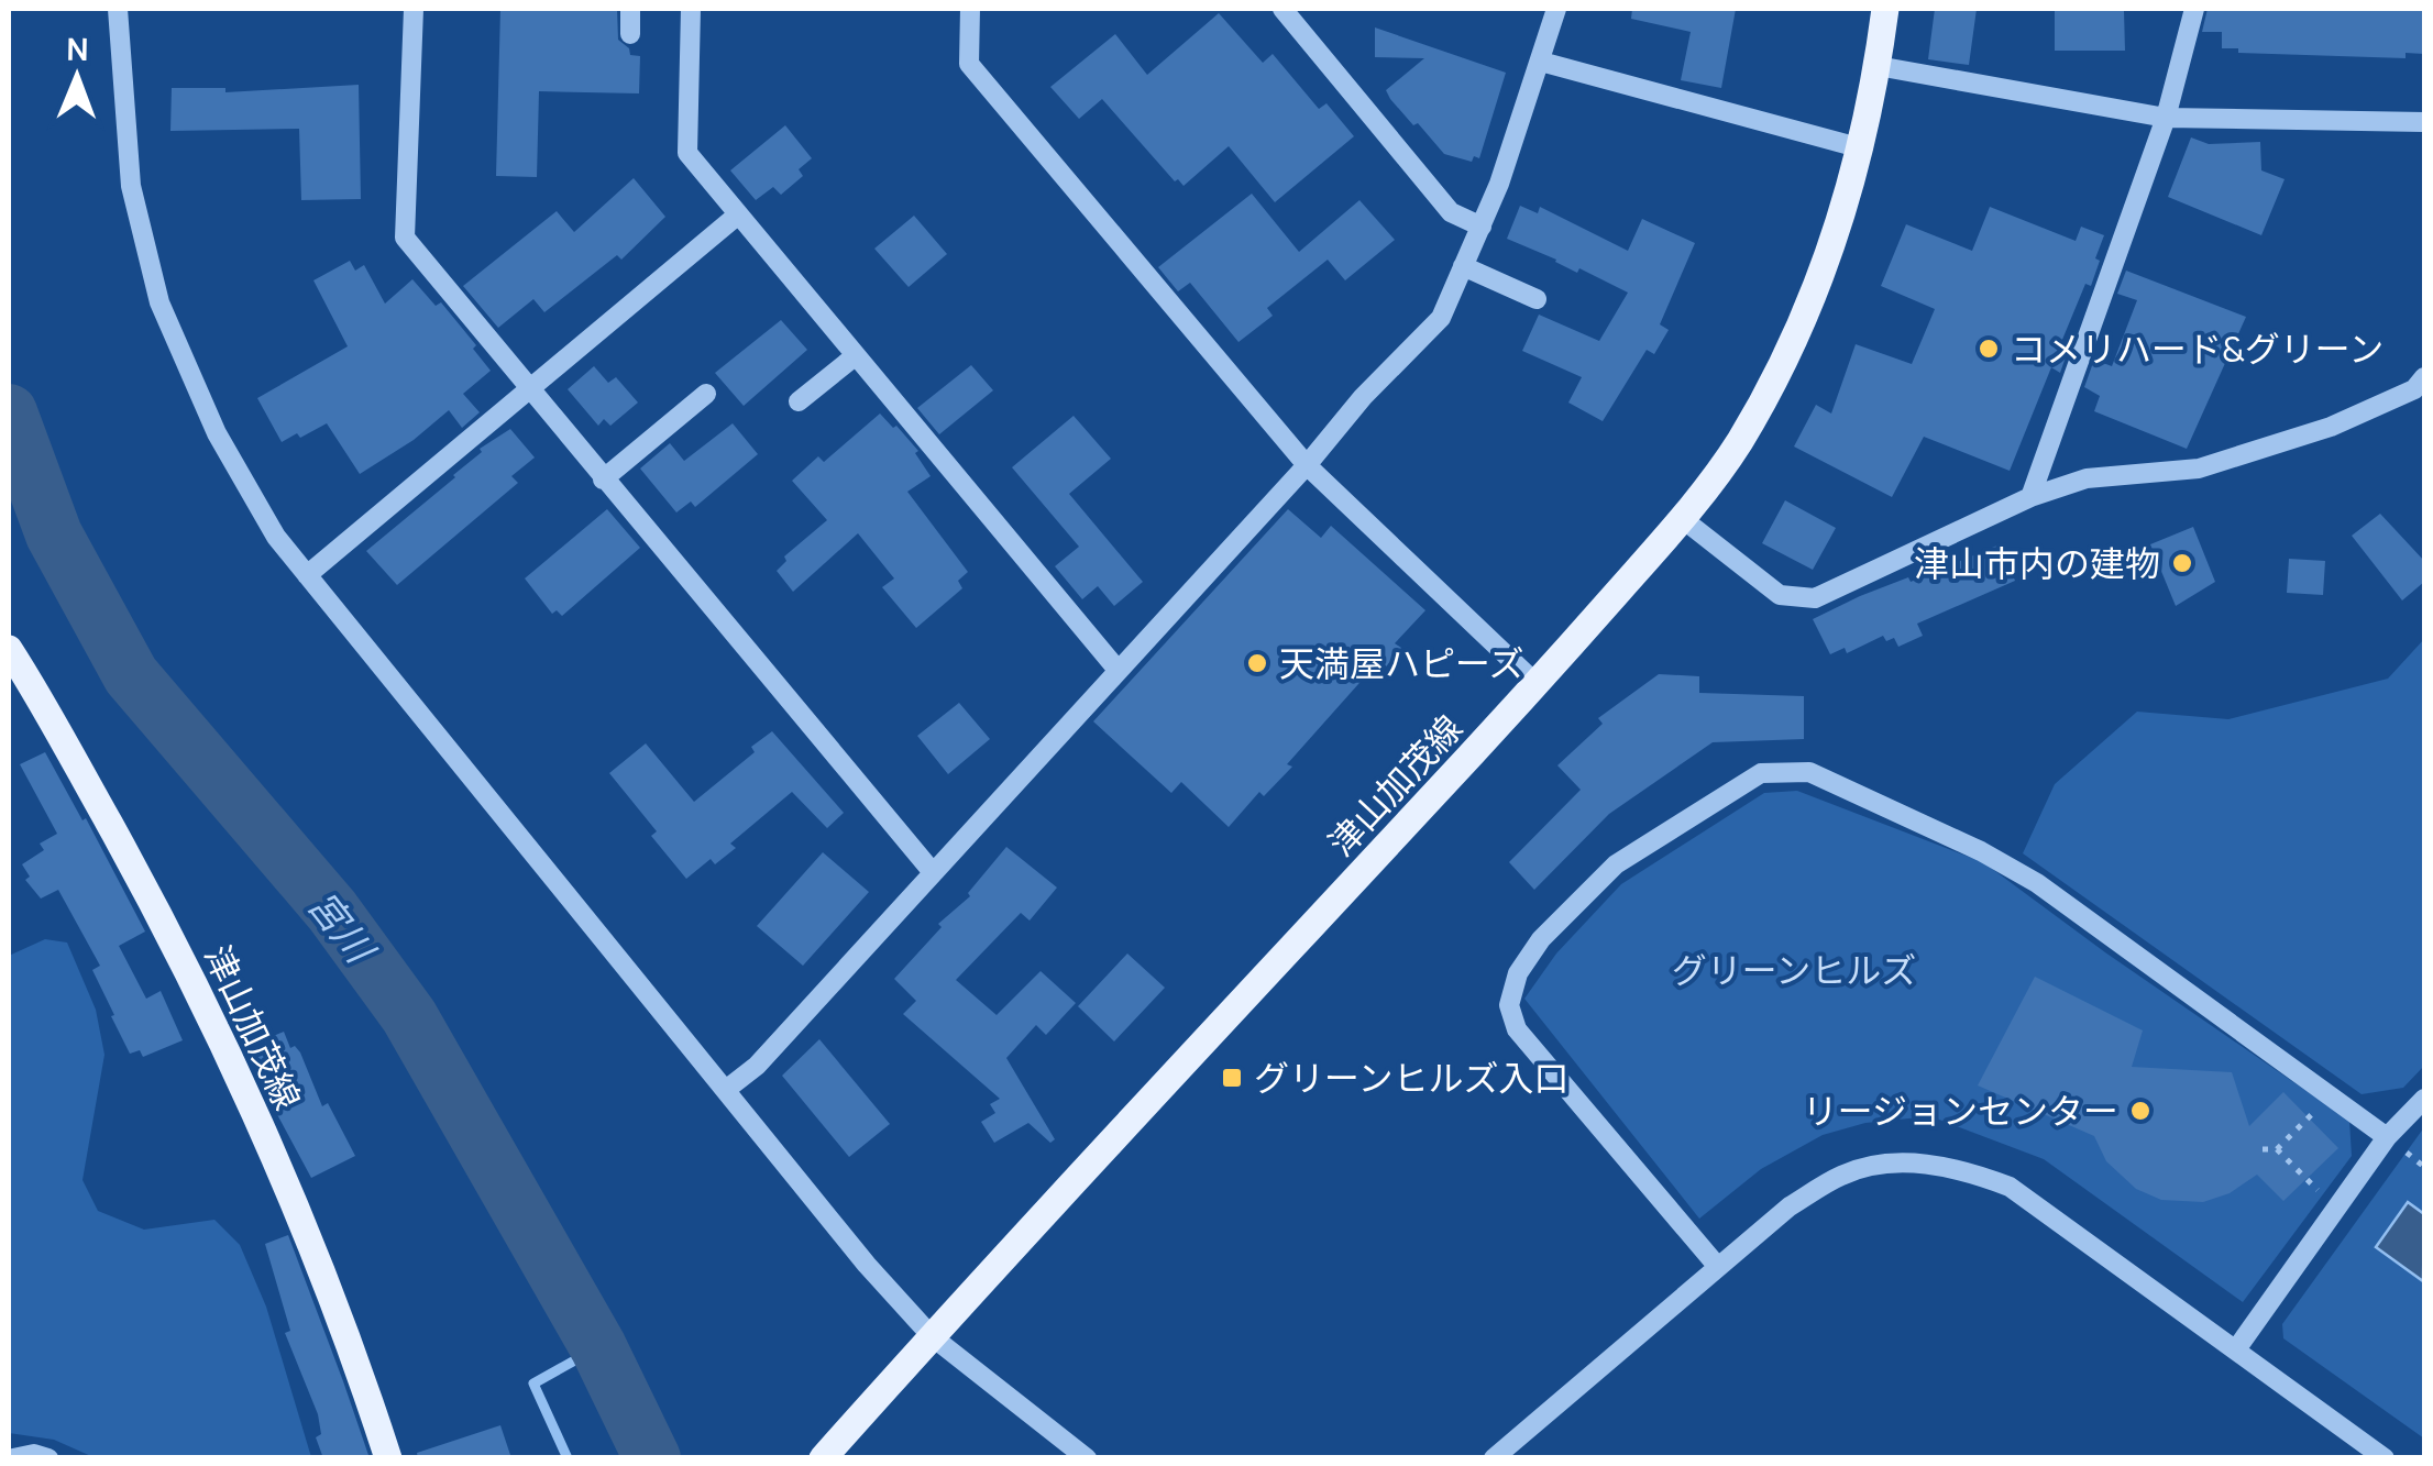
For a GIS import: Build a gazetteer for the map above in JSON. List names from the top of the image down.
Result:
{
  "streets": {
    "main road": ["津山加茂線"]
  },
  "water": ["宮川"],
  "parks": ["グリーンヒルズ"],
  "places": {
    "other": [
      "コメリハード&グリーン",
      "津山市内の建物",
      "天満屋ハピーズ",
      "リージョンセンター"
    ],
    "transit": ["グリーンヒルズ入口"]
  },
  "north": "top"
}
